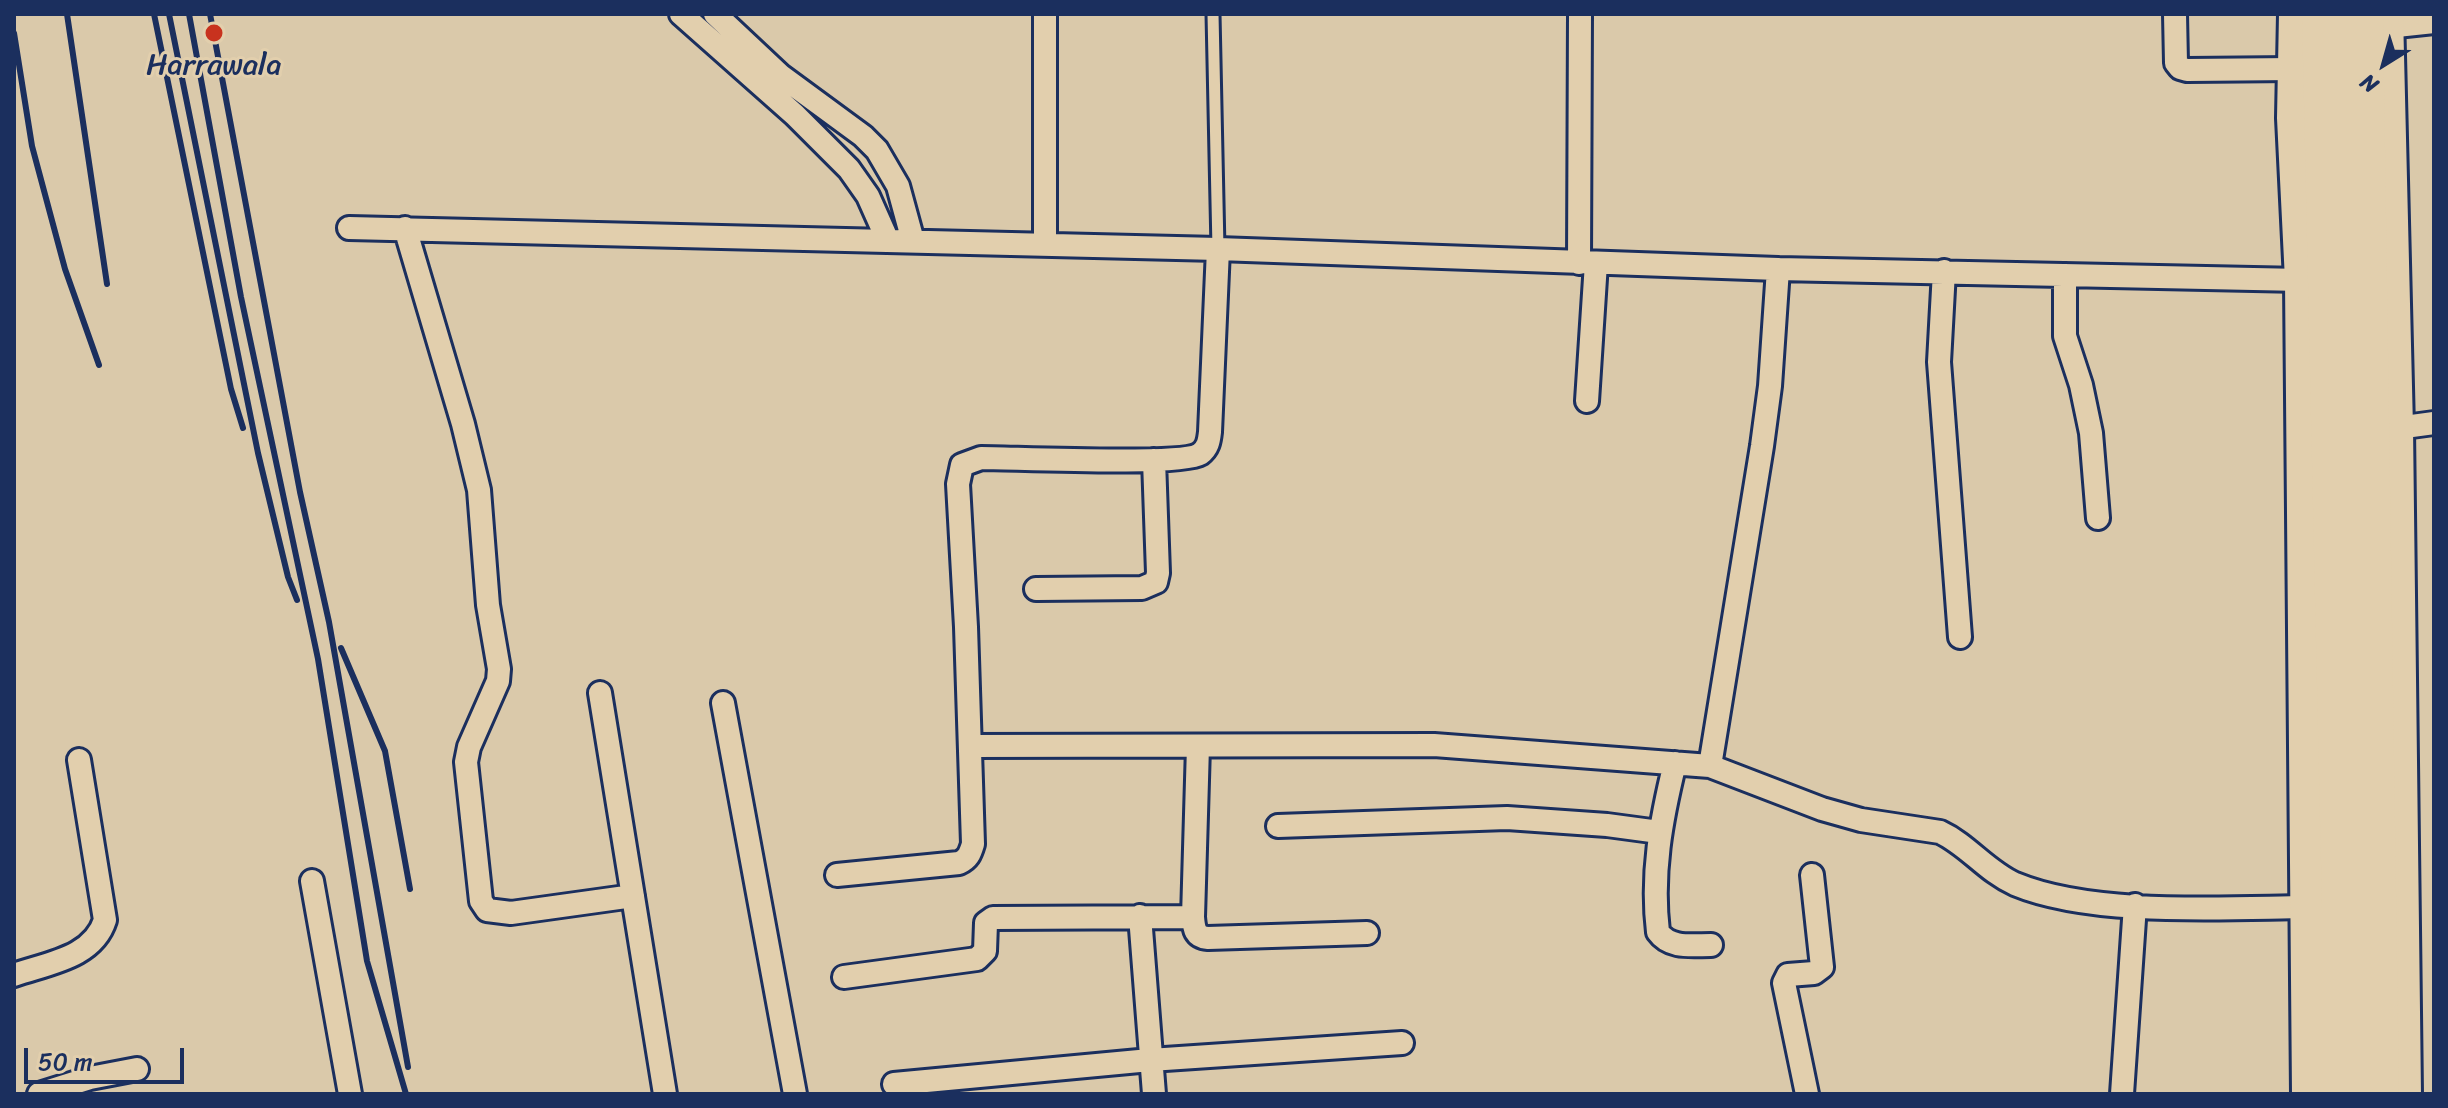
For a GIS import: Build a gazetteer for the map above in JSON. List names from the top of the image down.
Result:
{
  "places": ["Harrawala"],
  "scale_bar": "50 m",
  "north": "bottom left"
}
